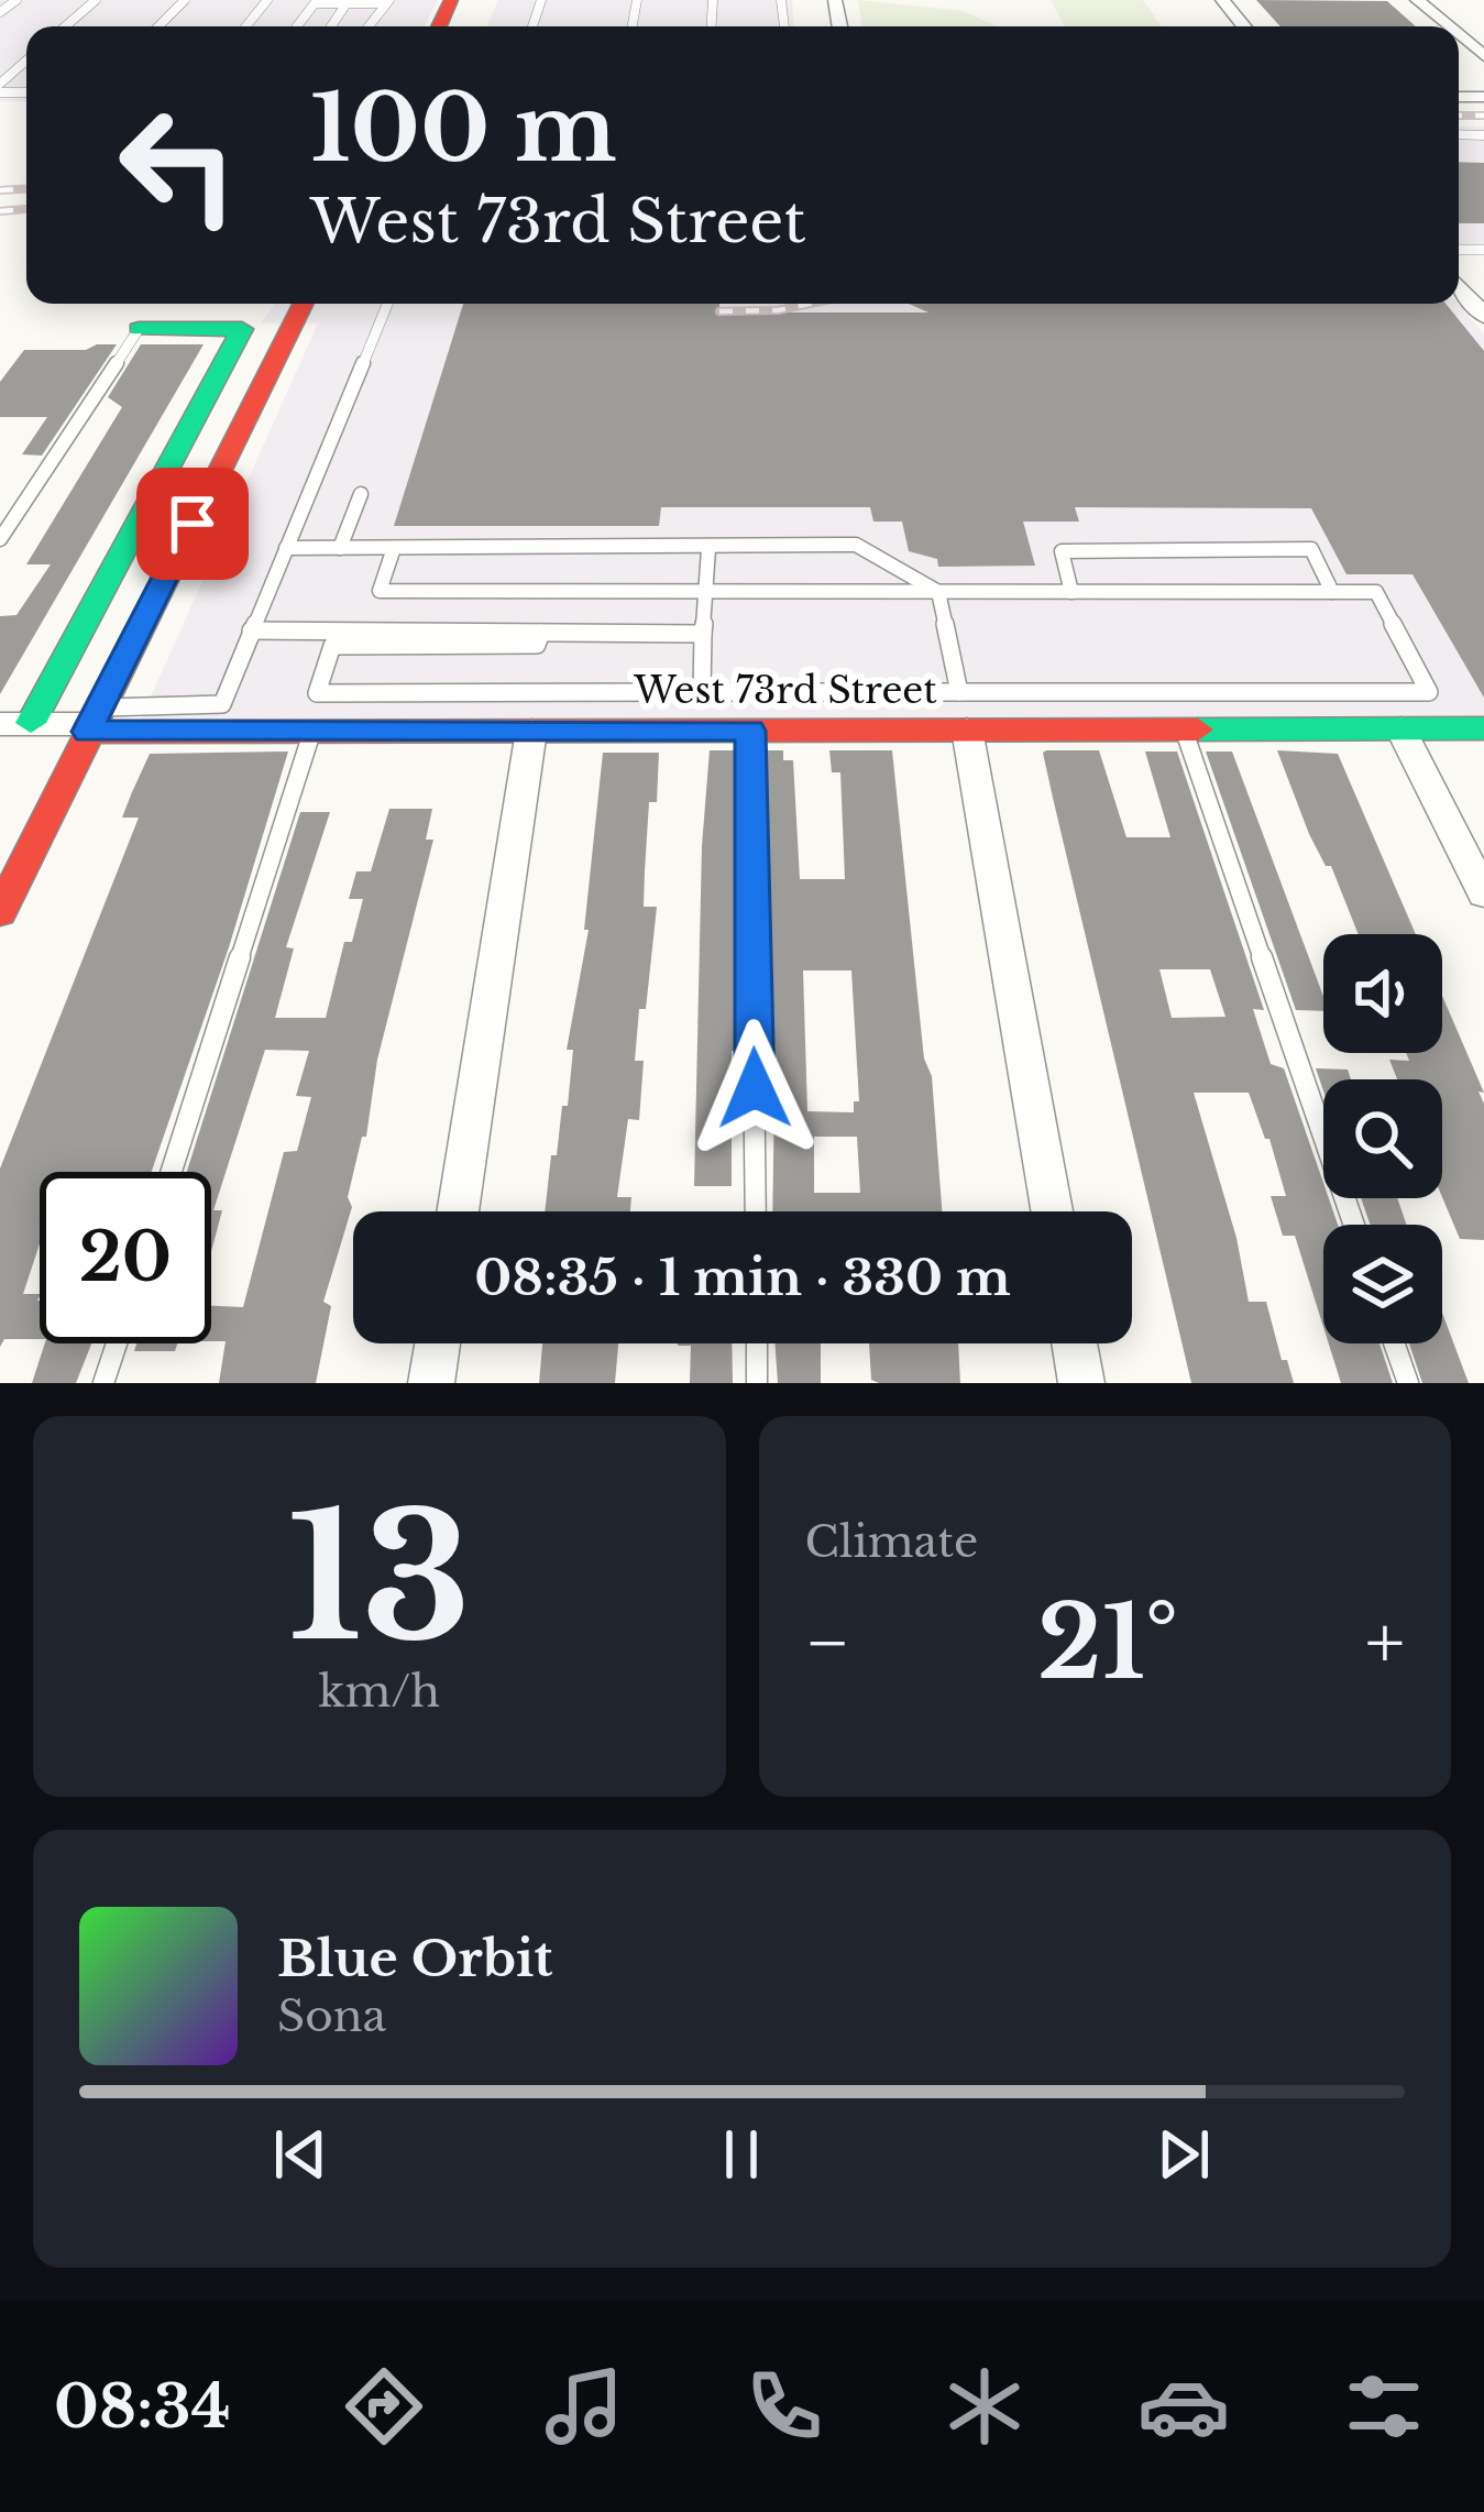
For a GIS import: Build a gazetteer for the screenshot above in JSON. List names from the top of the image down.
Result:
{
  "streets": {
    "street": ["West 73rd Street"]
  },
  "page": {
    "turn": ["100 m", "West 73rd Street"],
    "limit": "20",
    "trip": "08:35 · 1 min · 330 m",
    "tile": [
      ["13", "km/h"],
      "Climate"
    ],
    "heat": ["−", "21°", "+"],
    "song": ["Blue Orbit", "Sona"],
    "tabs": "08:34"
  }
}
